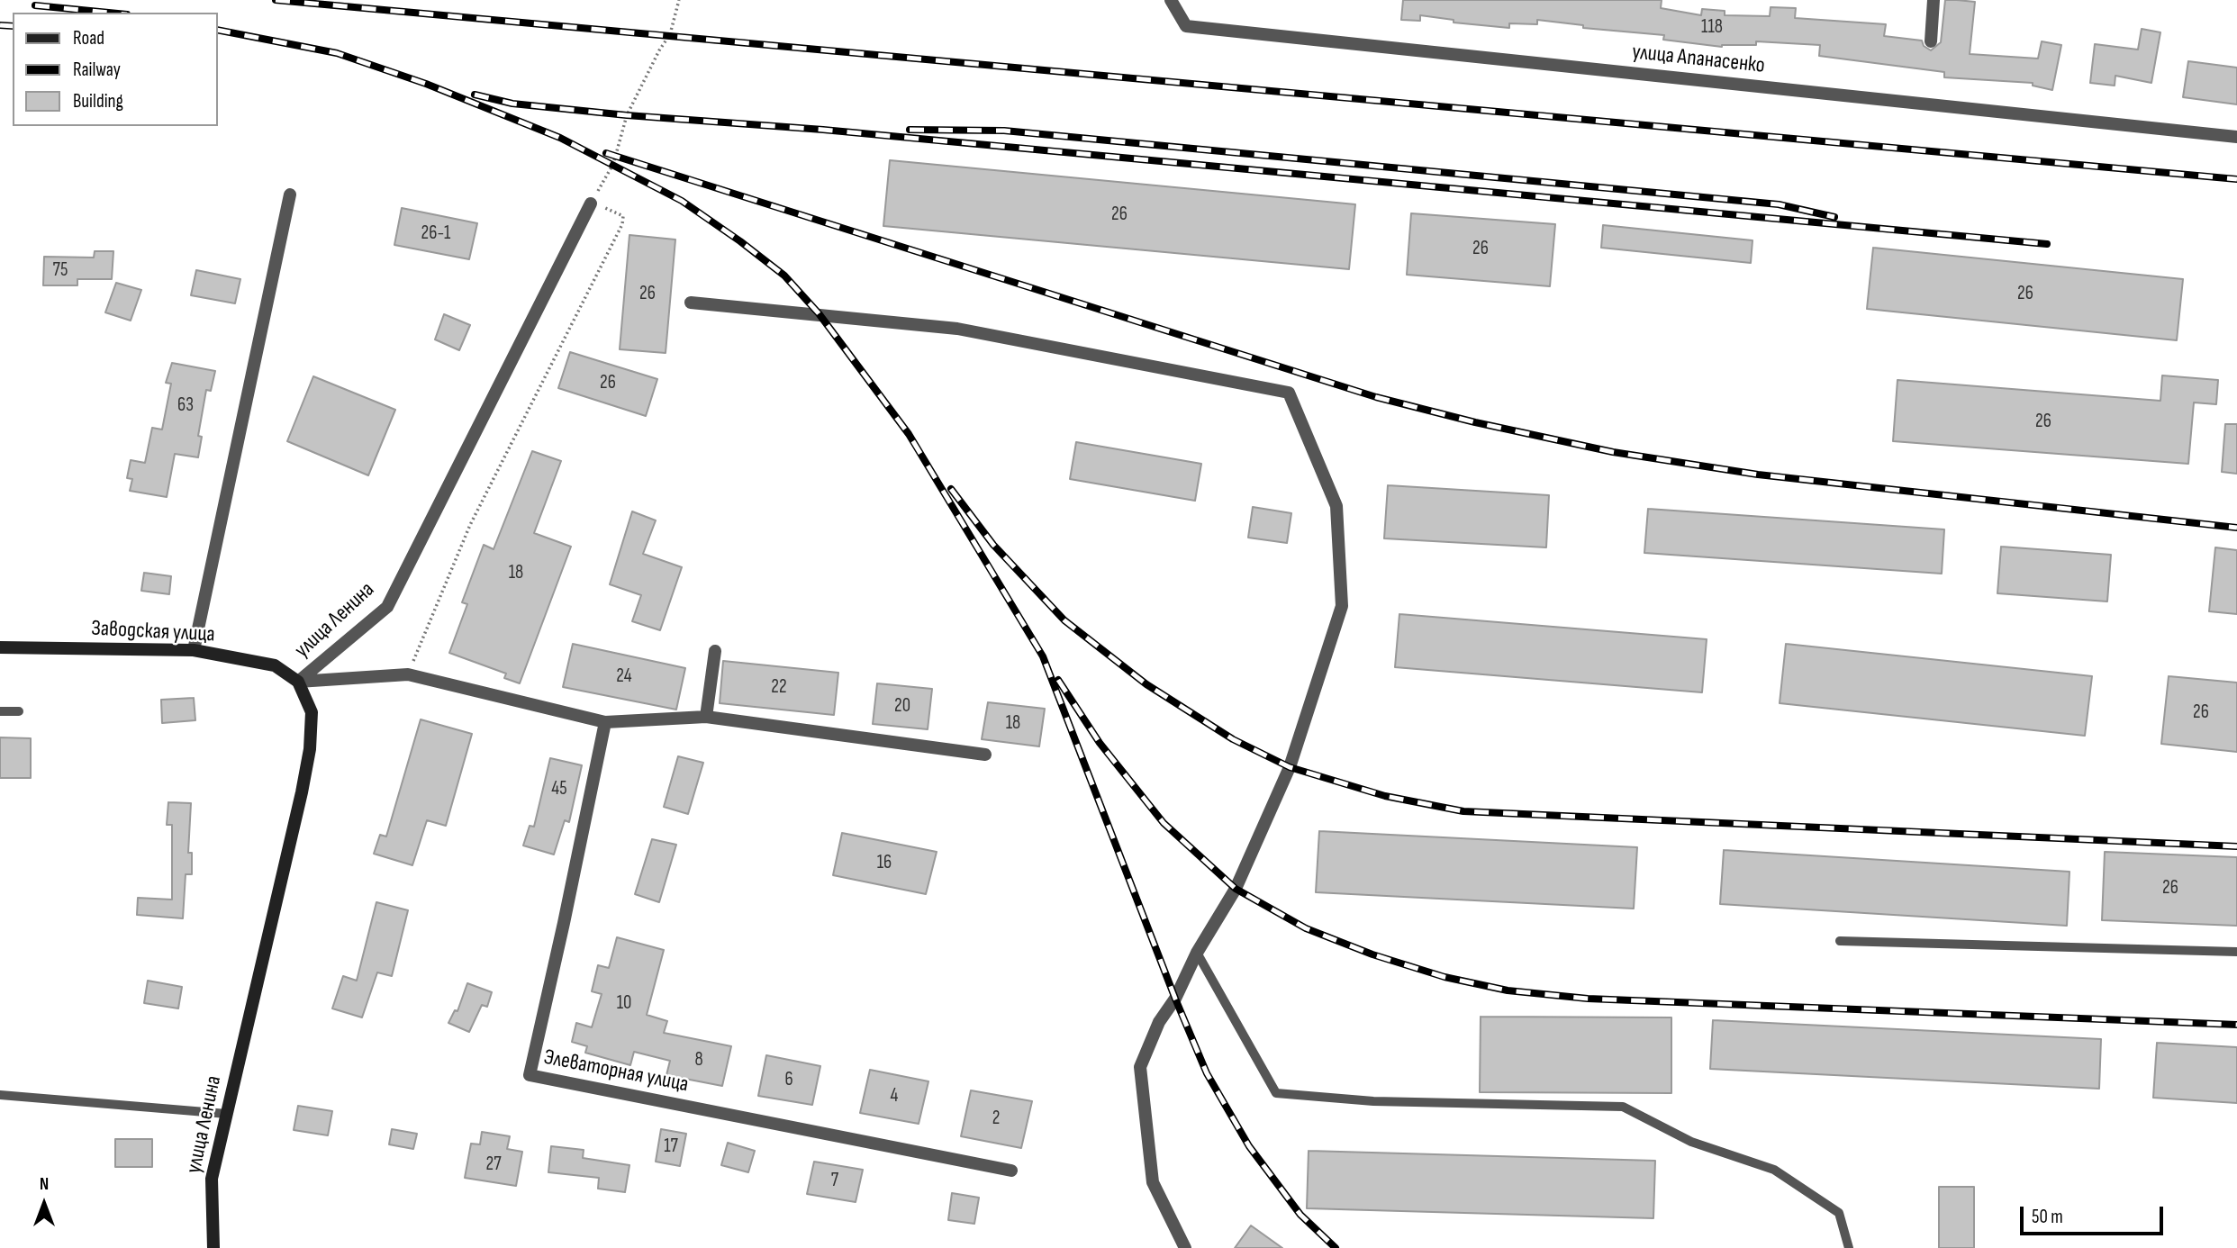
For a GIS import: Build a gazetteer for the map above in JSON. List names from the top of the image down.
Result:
{
  "streets": {
    "main road": ["улица Ленина", "Заводская улица"],
    "street": ["улица Апанасенко", "Элеваторная улица"]
  },
  "crossings": [
    ["улица Ленина", "Заводская улица"]
  ],
  "house_numbers": [
    "118",
    "26",
    "26-1",
    "26",
    "75",
    "26",
    "26",
    "26",
    "63",
    "26",
    "18",
    "24",
    "22",
    "20",
    "26",
    "18",
    "45",
    "16",
    "26",
    "10",
    "8",
    "6",
    "4",
    "2",
    "17",
    "27",
    "7"
  ],
  "legend": ["Road", "Railway", "Building"],
  "scale_bar": "50 m",
  "north": "top"
}
